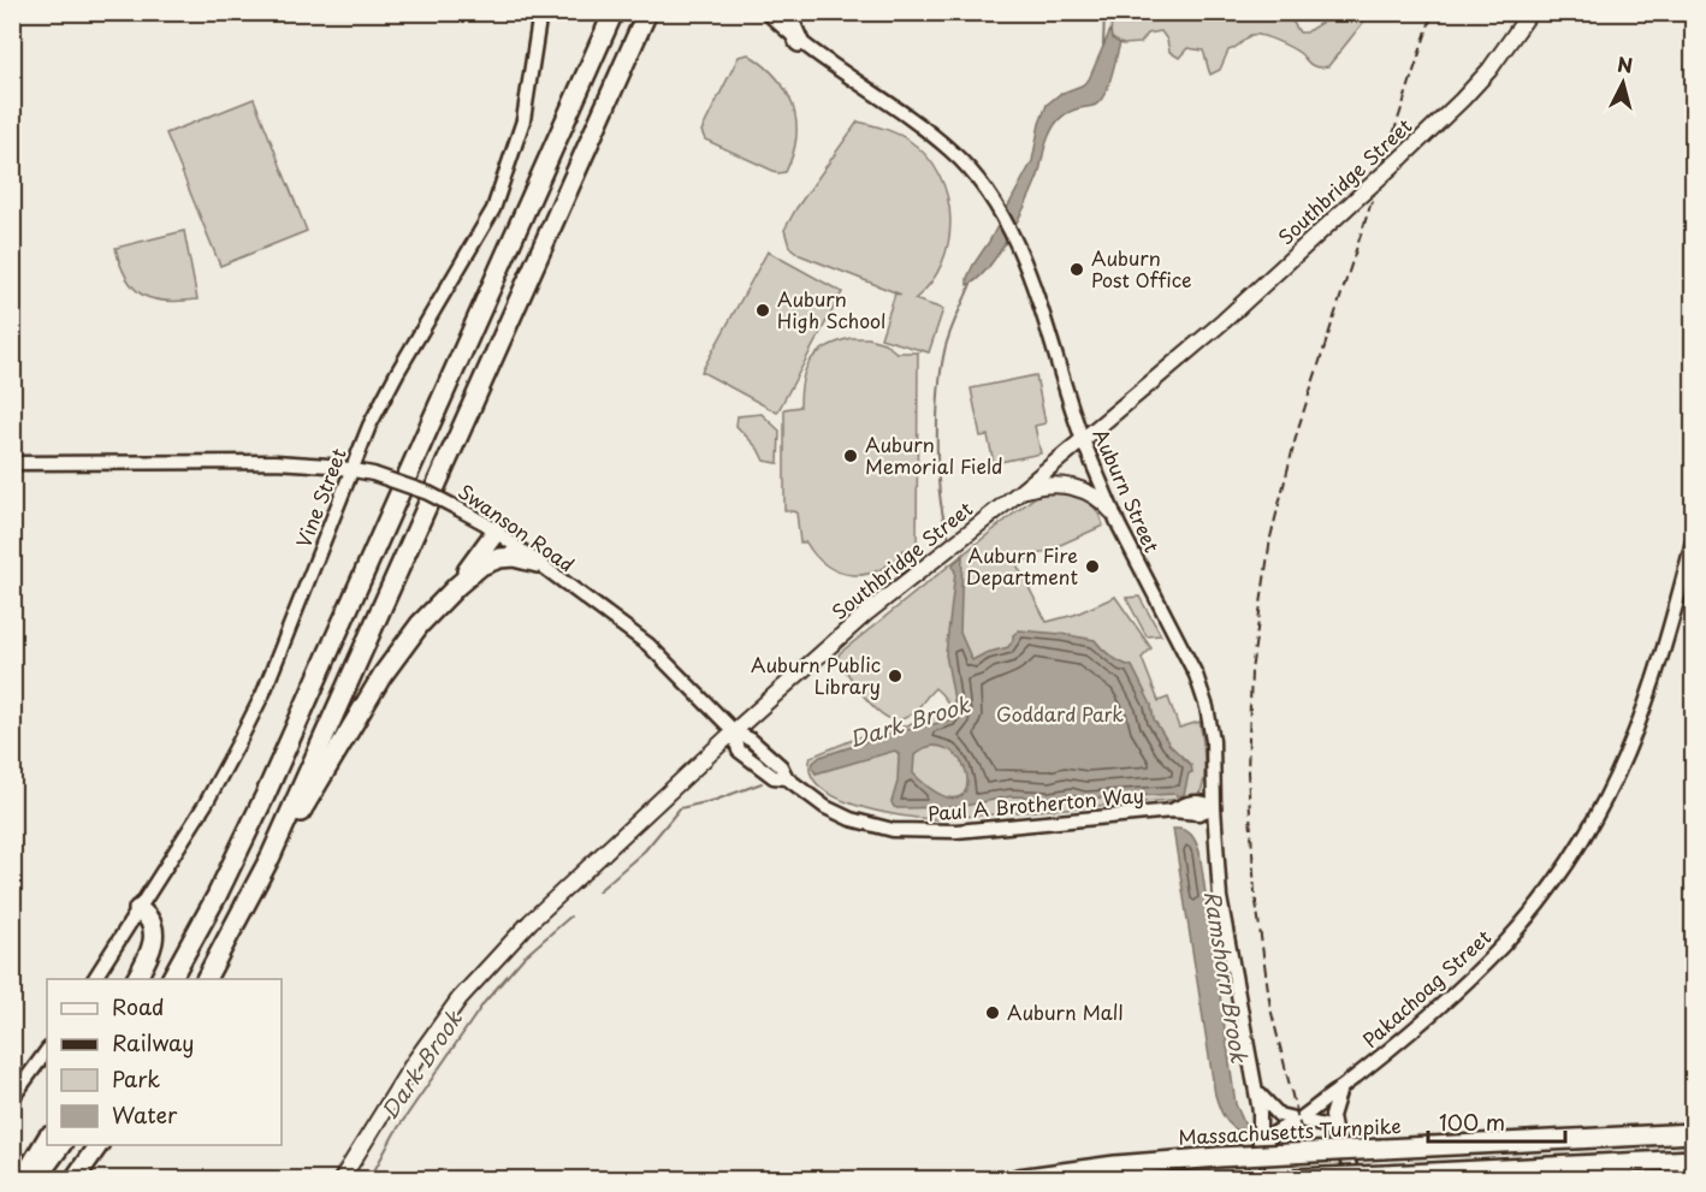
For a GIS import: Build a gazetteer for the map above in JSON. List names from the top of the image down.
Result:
{
  "streets": {
    "highway": ["Massachusetts Turnpike"],
    "main road": ["Southbridge Street"],
    "street": [
      "Auburn Street",
      "Vine Street",
      "Swanson Road",
      "Paul A Brotherton Way",
      "Pakachoag Street"
    ]
  },
  "crossings": [
    ["Southbridge Street", "Auburn Street"],
    ["Southbridge Street", "Swanson Road"],
    ["Southbridge Street", "Paul A Brotherton Way"],
    ["Auburn Street", "Paul A Brotherton Way"],
    ["Auburn Street", "Pakachoag Street"],
    ["Vine Street", "Swanson Road"],
    ["Swanson Road", "Paul A Brotherton Way"]
  ],
  "water": ["Dark Brook", "Ramshorn Brook"],
  "parks": ["Goddard Park"],
  "places": [
    "Auburn Post Office",
    "Auburn High School",
    "Auburn Memorial Field",
    "Auburn Fire Department",
    "Auburn Public Library",
    "Auburn Mall"
  ],
  "legend": [
    "Road",
    "Railway",
    "Park",
    "Water"
  ],
  "scale_bar": "100 m",
  "north": "top"
}
